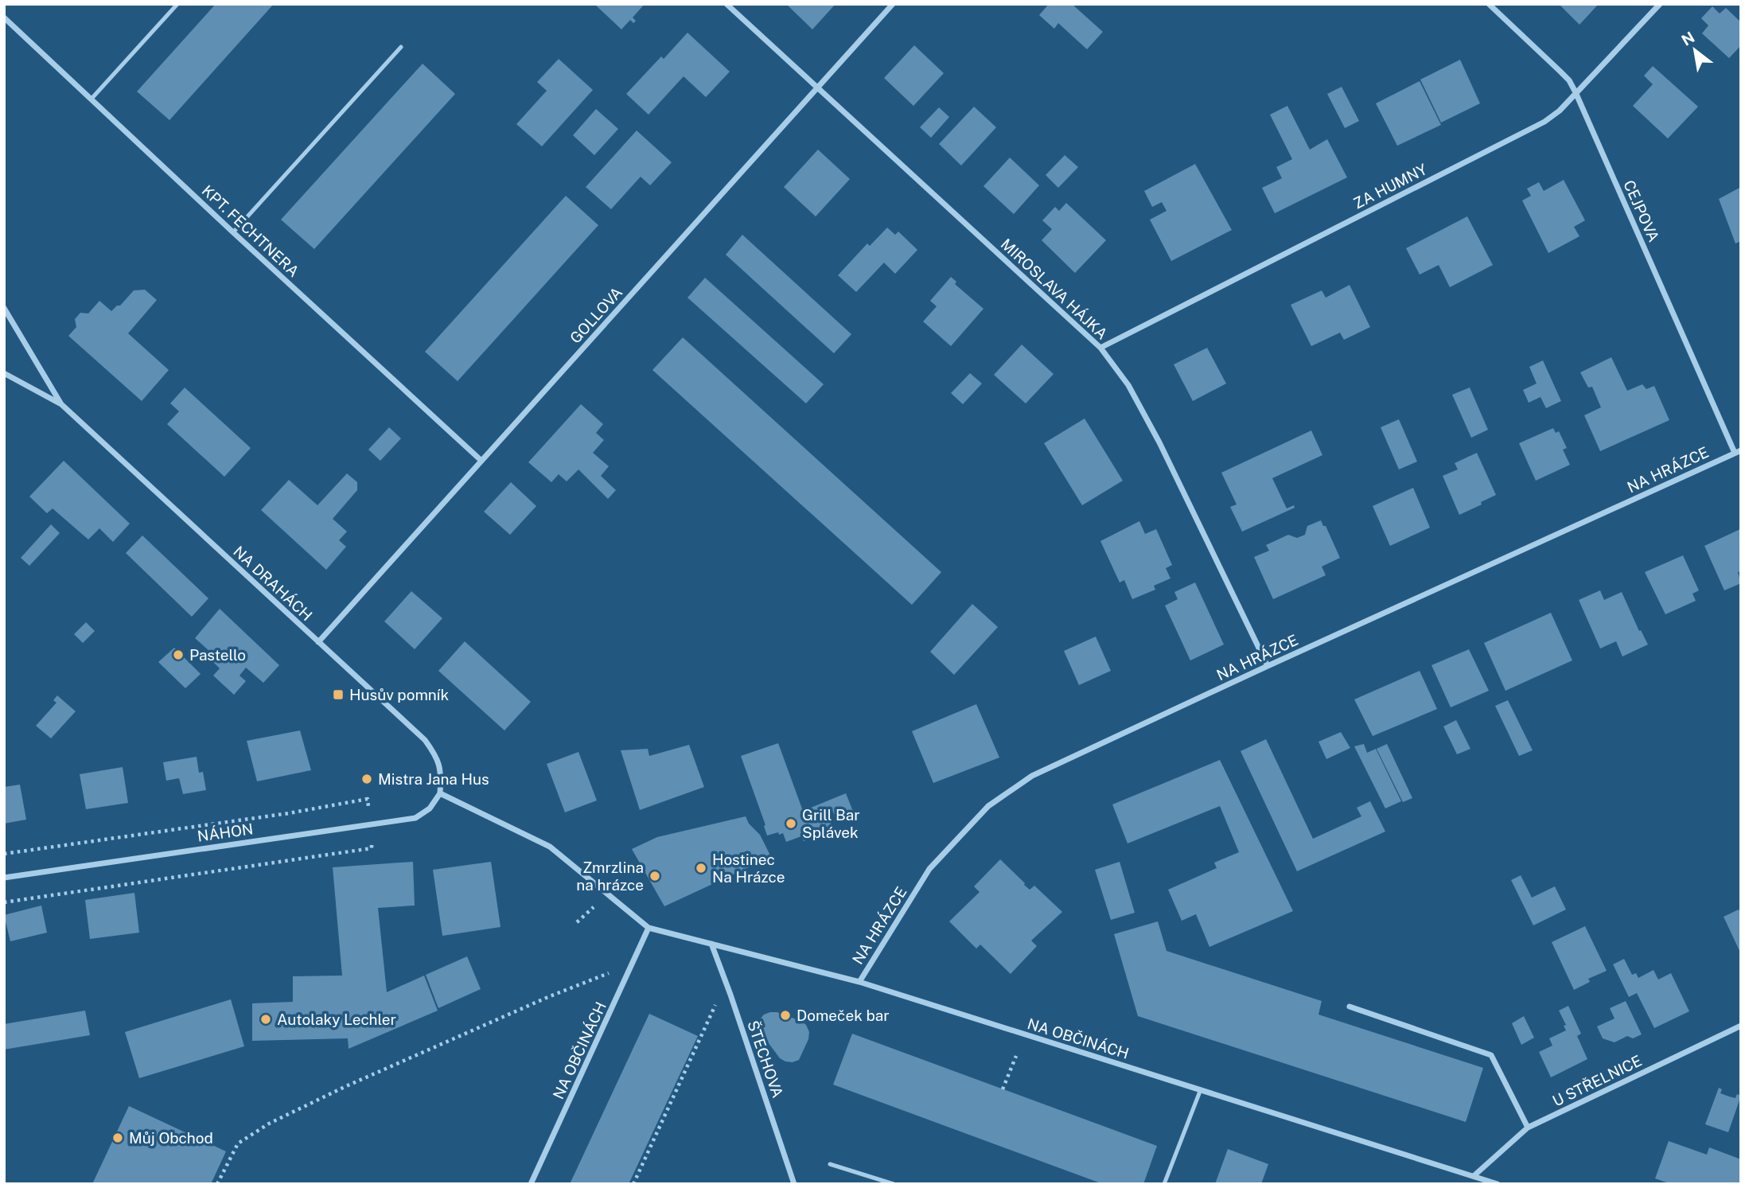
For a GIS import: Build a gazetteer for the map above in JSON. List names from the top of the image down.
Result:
{
  "streets": {
    "street": [
      "ZA HUMNY",
      "CEJPOVA",
      "KPT. FECHTNERA",
      "MIROSLAVA HÁJKA",
      "GOLLOVA",
      "NA HRÁZCE",
      "NA DRAHÁCH",
      "NÁHON",
      "NA OBČINÁCH",
      "ŠTECHOVA",
      "U STŘELNICE"
    ]
  },
  "crossings": [
    ["ZA HUMNY", "CEJPOVA"],
    ["ZA HUMNY", "MIROSLAVA HÁJKA"],
    ["CEJPOVA", "NA HRÁZCE"],
    ["KPT. FECHTNERA", "GOLLOVA"],
    ["MIROSLAVA HÁJKA", "GOLLOVA"],
    ["MIROSLAVA HÁJKA", "NA HRÁZCE"],
    ["GOLLOVA", "NA DRAHÁCH"],
    ["NA HRÁZCE", "NA OBČINÁCH"],
    ["NA DRAHÁCH", "NÁHON"],
    ["NA DRAHÁCH", "NA OBČINÁCH"],
    ["NÁHON", "NA OBČINÁCH"],
    ["NA OBČINÁCH", "ŠTECHOVA"],
    ["NA OBČINÁCH", "U STŘELNICE"]
  ],
  "places": {
    "other": [
      "Pastello",
      "Mistra Jana Hus",
      "Grill Bar Splávek",
      "Hostinec Na Hrázce",
      "Zmrzlina na hrázce",
      "Domeček bar",
      "Autolaky Lechler",
      "Můj Obchod"
    ],
    "transit": ["Husův pomník"]
  },
  "north": "top left"
}
